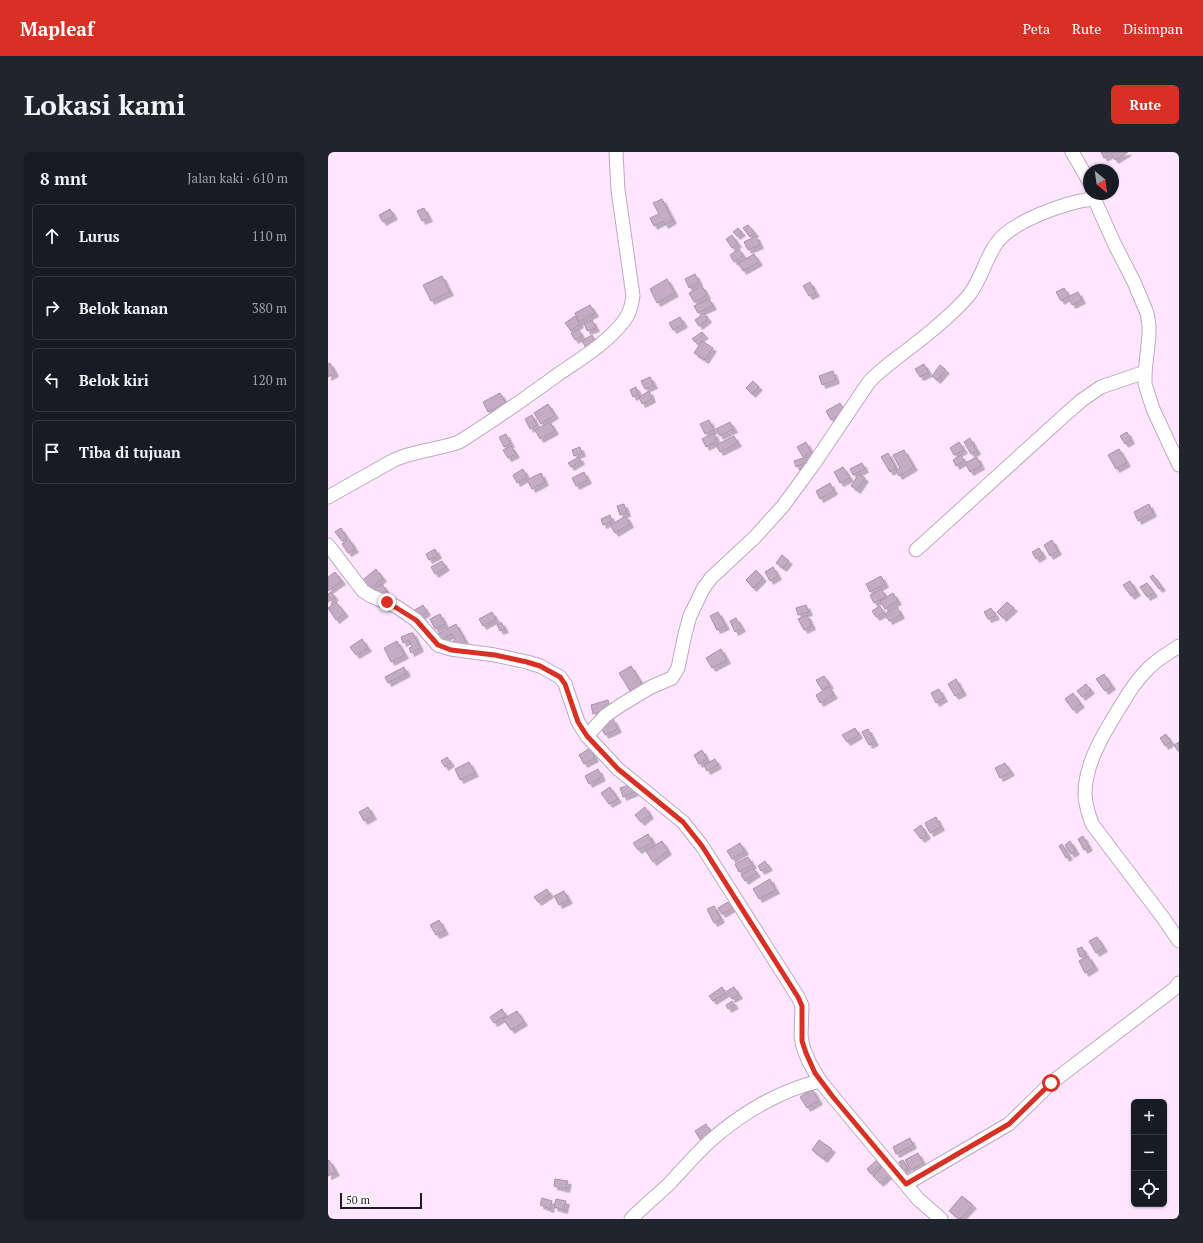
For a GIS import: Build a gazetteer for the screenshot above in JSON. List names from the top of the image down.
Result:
{
  "scale_bar": "50 m",
  "north": "bottom right",
  "page": {
    "header": "Mapleaf",
    "nav": ["Peta", "Rute", "Disimpan"],
    "buttons": "Rute",
    "title": "Lokasi kami",
    "heading": ["8 mnt", "Jalan kaki · 610 m"],
    "list": [
      ["Lurus", "110 m"],
      ["Belok kanan", "380 m"],
      ["Belok kiri", "120 m"],
      "Tiba di tujuan"
    ],
    "map_buttons": ["+", "−"],
    "scale": "50 m"
  }
}
